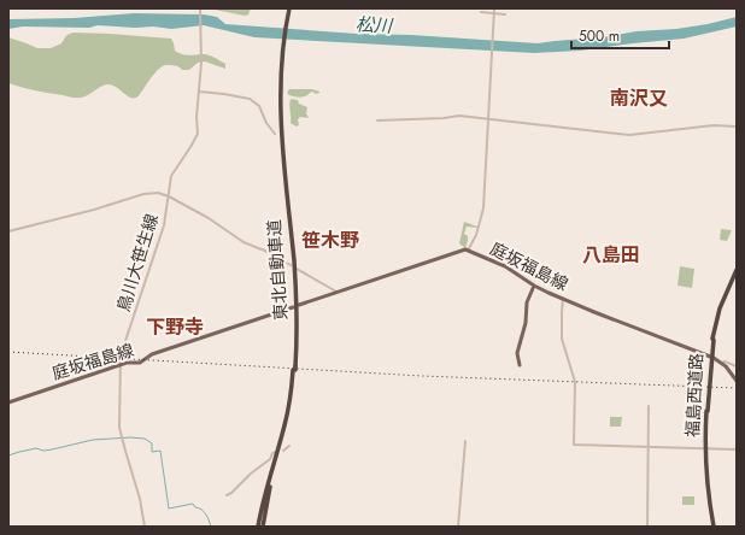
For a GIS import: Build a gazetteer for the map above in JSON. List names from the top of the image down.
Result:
{
  "streets": {
    "highway": ["東北自動車道", "福島西道路"],
    "main road": ["庭坂福島線"],
    "street": ["鳥川大笹生線"]
  },
  "crossings": [
    ["鳥川大笹生線", "庭坂福島線"]
  ],
  "districts": [
    "南沢又",
    "笹木野",
    "八島田",
    "下野寺"
  ],
  "water": ["松川"],
  "scale_bar": "500 m"
}
